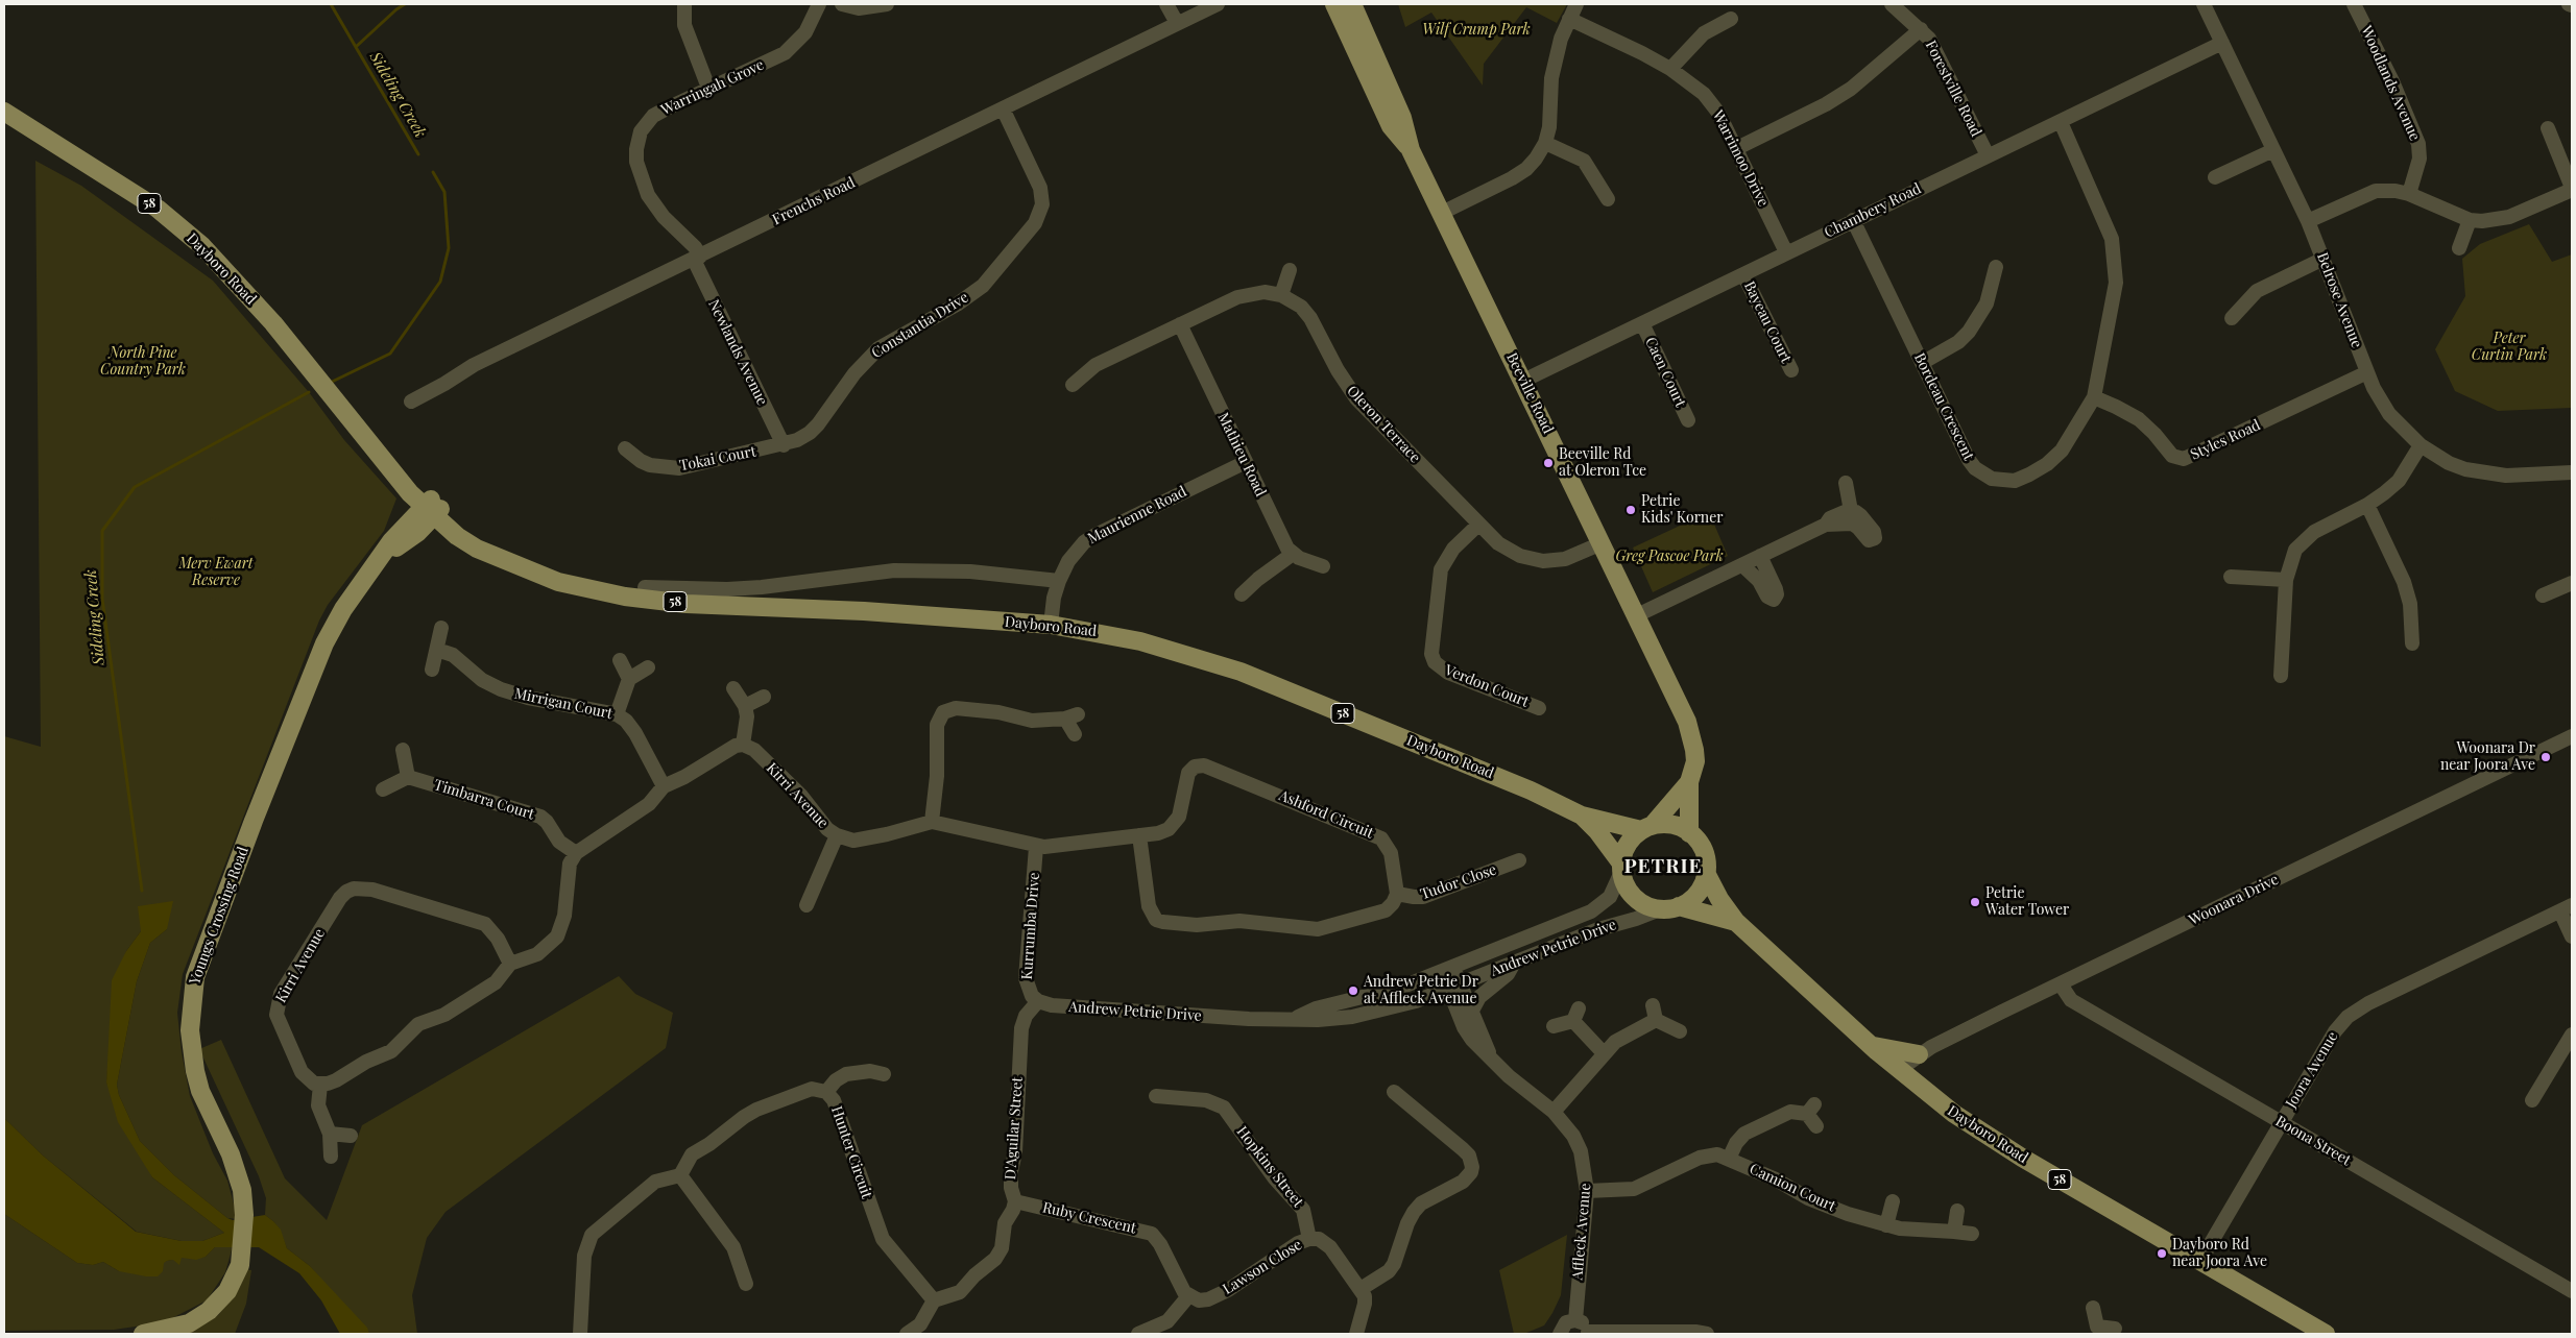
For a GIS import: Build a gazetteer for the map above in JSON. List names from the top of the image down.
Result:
{
  "streets": {
    "main road": [
      "58",
      "Dayboro Road",
      "Beeville Road",
      "Youngs Crossing Road"
    ],
    "street": [
      "Woodlands Avenue",
      "Warringah Grove",
      "Forestville Road",
      "Warrimoo Drive",
      "Frenchs Road",
      "Chambery Road",
      "Belrose Avenue",
      "Bayeau Court",
      "Constantia Drive",
      "Newlands Avenue",
      "Caen Court",
      "Bordeau Crescent",
      "Oleron Terrace",
      "Styles Road",
      "Mathieu Road",
      "Tokai Court",
      "Maurienne Road",
      "Verdon Court",
      "Mirrigan Court",
      "Kirri Avenue",
      "Timbarra Court",
      "Ashford Circuit",
      "Tudor Close",
      "Woonara Drive",
      "Kurrumba Drive",
      "Andrew Petrie Drive",
      "Joora Avenue",
      "D'Aguilar Street",
      "Boona Street",
      "Hunter Circuit",
      "Hopkins Street",
      "Camion Court",
      "Ruby Crescent",
      "Affleck Avenue",
      "Lawson Close"
    ]
  },
  "crossings": [
    ["Warringah Grove", "Frenchs Road"],
    ["Warringah Grove", "Newlands Avenue"],
    ["Forestville Road", "Chambery Road"],
    ["Warrimoo Drive", "Chambery Road"],
    ["Frenchs Road", "Constantia Drive"],
    ["Frenchs Road", "Newlands Avenue"],
    ["58", "Dayboro Road"],
    ["58", "Beeville Road"],
    ["58", "Andrew Petrie Drive"],
    ["Chambery Road", "Belrose Avenue"],
    ["Chambery Road", "Bayeau Court"],
    ["Chambery Road", "Caen Court"],
    ["Chambery Road", "Beeville Road"],
    ["Chambery Road", "Bordeau Crescent"],
    ["Dayboro Road", "Beeville Road"],
    ["Dayboro Road", "Maurienne Road"],
    ["Dayboro Road", "Woonara Drive"],
    ["Dayboro Road", "Youngs Crossing Road"],
    ["Dayboro Road", "Andrew Petrie Drive"],
    ["Dayboro Road", "Joora Avenue"],
    ["Belrose Avenue", "Styles Road"],
    ["Constantia Drive", "Newlands Avenue"],
    ["Constantia Drive", "Tokai Court"],
    ["Newlands Avenue", "Tokai Court"],
    ["Beeville Road", "Oleron Terrace"],
    ["Beeville Road", "Andrew Petrie Drive"],
    ["Bordeau Crescent", "Styles Road"],
    ["Oleron Terrace", "Verdon Court"],
    ["Mathieu Road", "Maurienne Road"],
    ["Kirri Avenue", "Ashford Circuit"],
    ["Kirri Avenue", "Kurrumba Drive"],
    ["Ashford Circuit", "Tudor Close"],
    ["Ashford Circuit", "Kurrumba Drive"],
    ["Woonara Drive", "Boona Street"],
    ["Kurrumba Drive", "Andrew Petrie Drive"],
    ["Kurrumba Drive", "D'Aguilar Street"],
    ["Andrew Petrie Drive", "D'Aguilar Street"],
    ["Andrew Petrie Drive", "Affleck Avenue"],
    ["Joora Avenue", "Boona Street"],
    ["D'Aguilar Street", "Hunter Circuit"],
    ["D'Aguilar Street", "Ruby Crescent"],
    ["Hopkins Street", "Lawson Close"],
    ["Camion Court", "Affleck Avenue"],
    ["Ruby Crescent", "Lawson Close"]
  ],
  "districts": ["PETRIE"],
  "water": ["Sideling Creek"],
  "parks": [
    "Wilf Crump Park",
    "Peter Curtin Park",
    "North Pine Country Park",
    "Greg Pascoe Park",
    "Merv Ewart Reserve"
  ],
  "places": [
    "Beeville Rd at Oleron Tce",
    "Petrie Kids' Korner",
    "Woonara Dr near Joora Ave",
    "Petrie Water Tower",
    "Andrew Petrie Dr at Affleck Avenue",
    "Dayboro Rd near Joora Ave"
  ]
}
